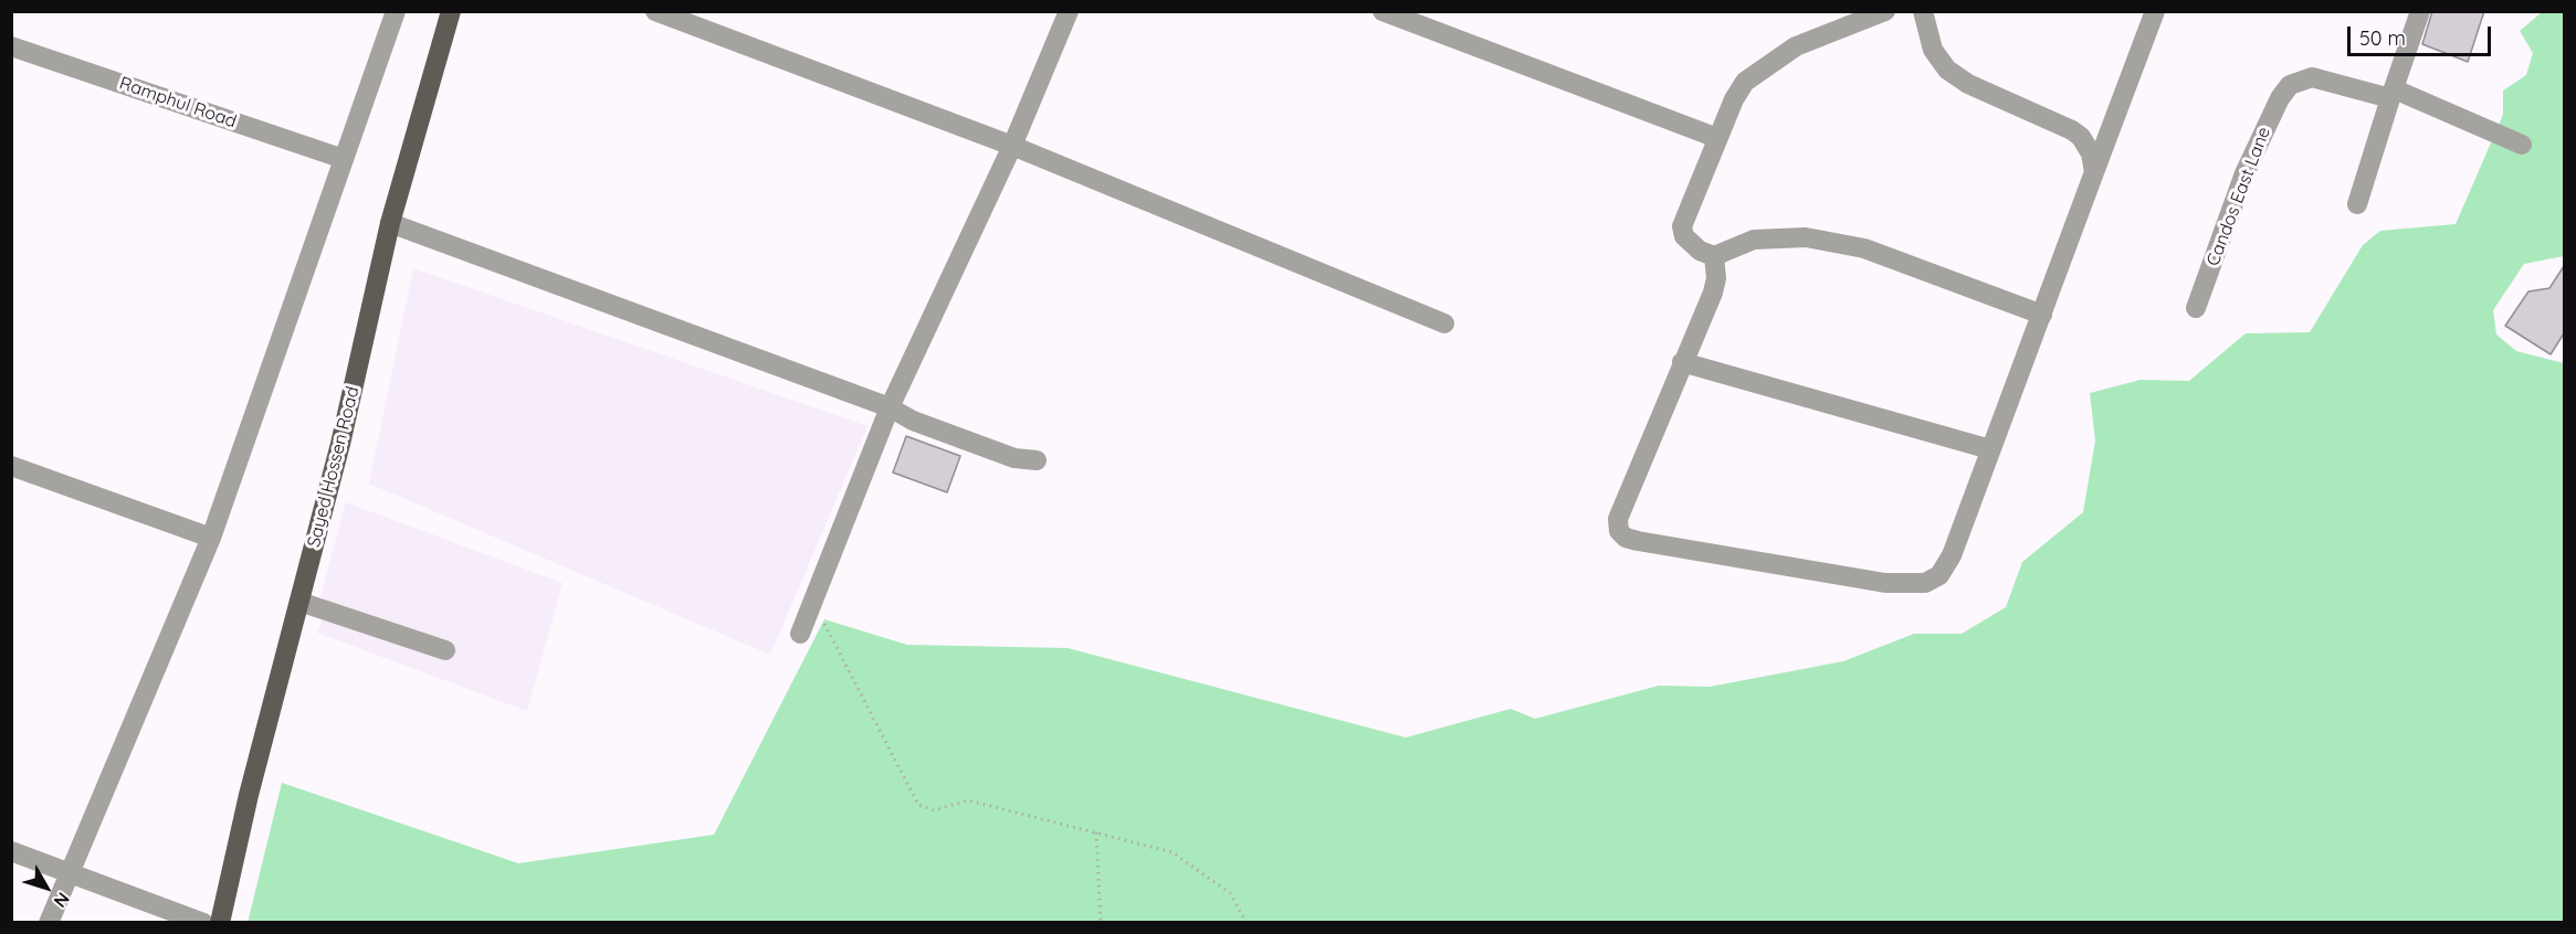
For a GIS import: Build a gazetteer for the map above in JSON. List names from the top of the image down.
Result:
{
  "streets": {
    "main road": ["Sayed Hossen Road"],
    "street": ["Ramphul Road", "Candos East Lane"]
  },
  "scale_bar": "50 m",
  "north": "bottom right"
}
